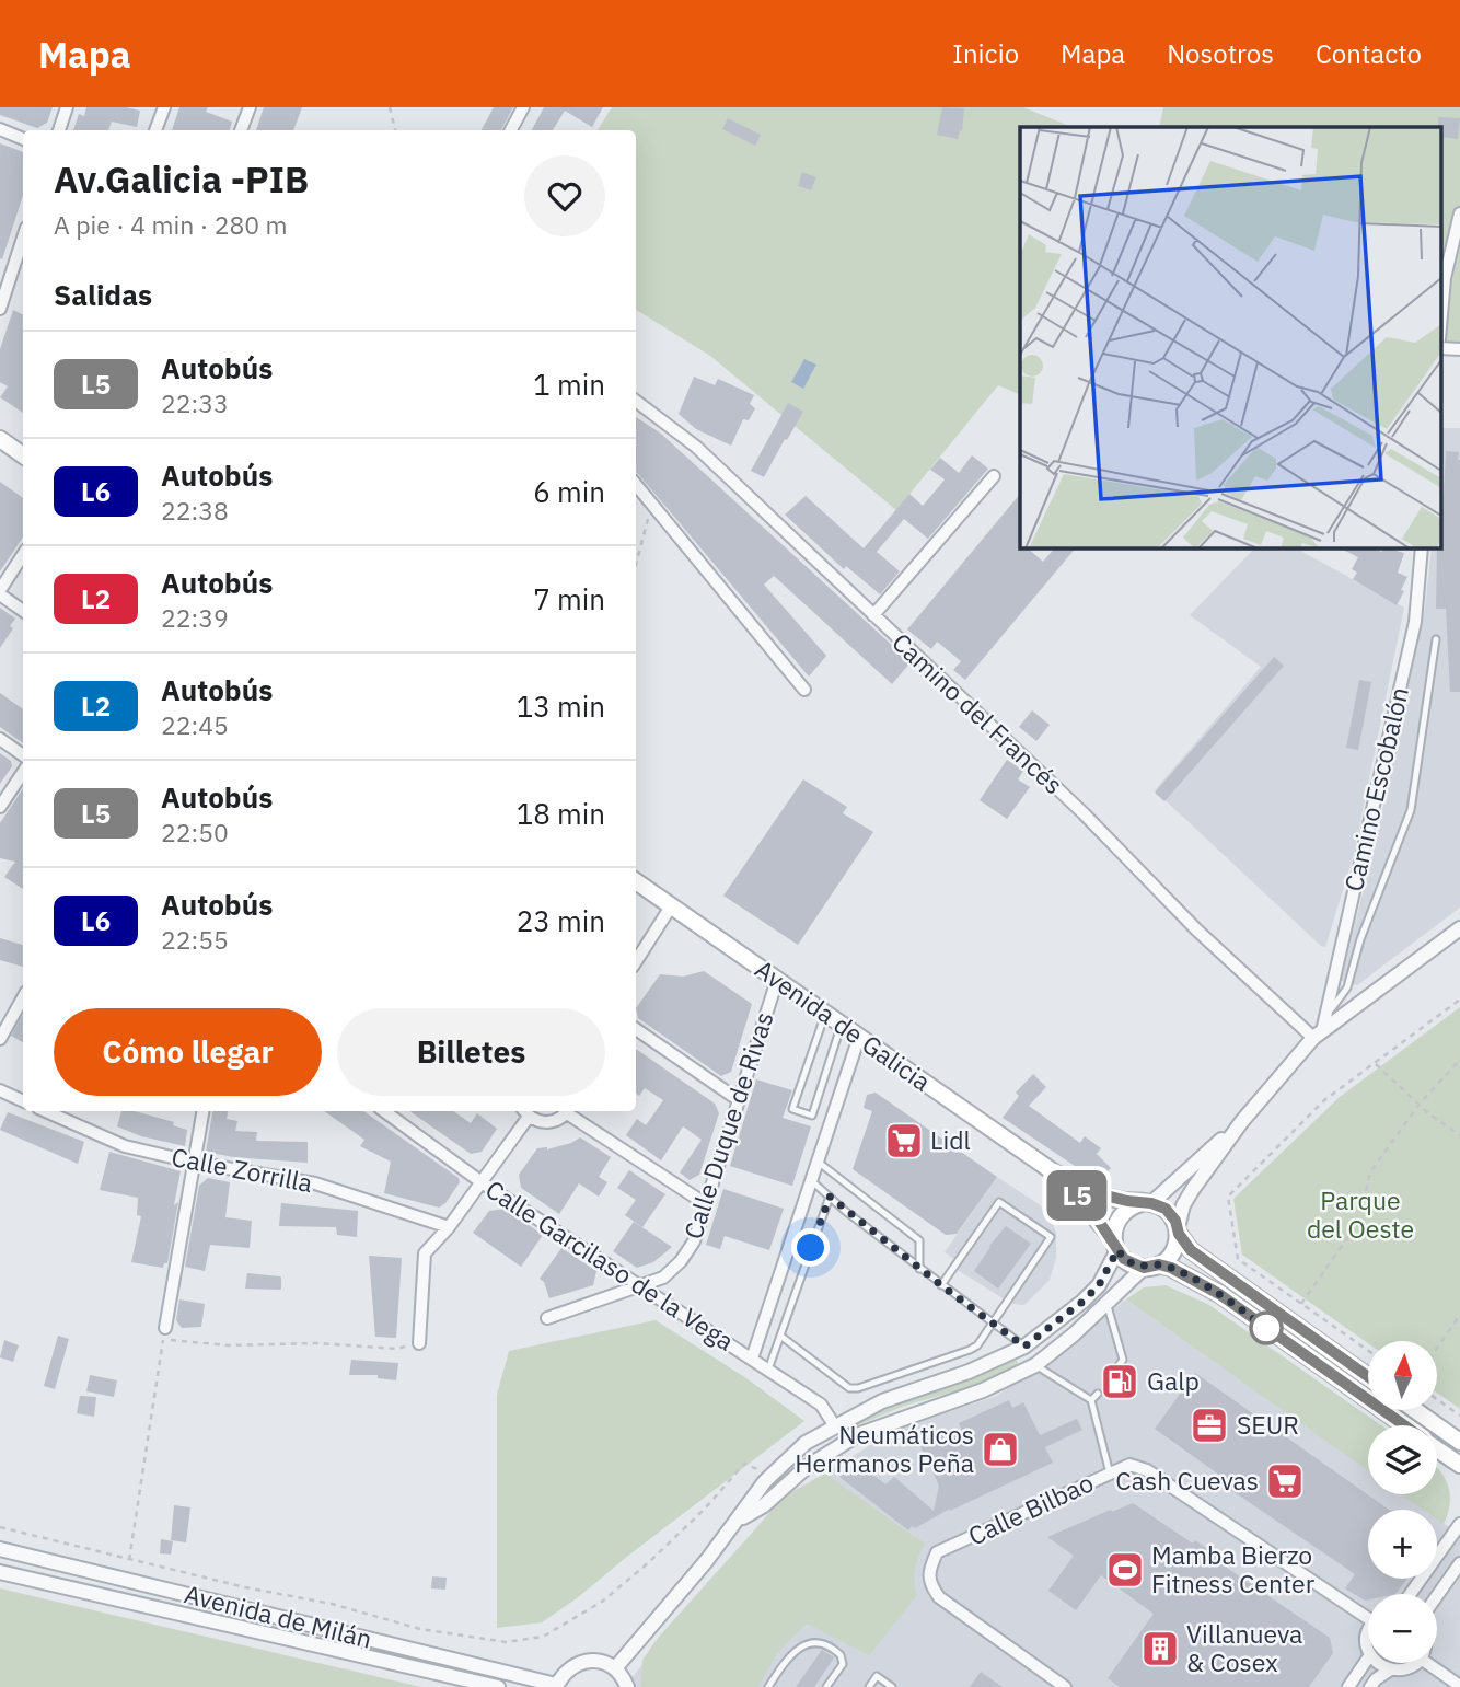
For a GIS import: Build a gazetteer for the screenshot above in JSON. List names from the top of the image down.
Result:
{
  "streets": {
    "main road": ["Avenida de Galicia"],
    "street": [
      "Camino del Francés",
      "Camino Escobalón",
      "Calle Duque de Rivas",
      "Calle Zorrilla",
      "Calle Garcilaso de la Vega",
      "Calle Bilbao",
      "Avenida de Milán"
    ]
  },
  "crossings": [
    ["Camino del Francés", "Camino Escobalón"],
    ["Avenida de Galicia", "Calle Duque de Rivas"],
    ["Calle Duque de Rivas", "Calle Garcilaso de la Vega"]
  ],
  "parks": ["Parque del Oeste"],
  "places": {
    "supermarket": ["Lidl", "Cash Cuevas"],
    "fuel station": ["Galp"],
    "office": ["SEUR"],
    "shop": ["Neumáticos Hermanos Peña"],
    "sports": ["Mamba Bierzo Fitness Center"],
    "building": ["Villanueva & Cosex"]
  },
  "lines": ["bus line L5"],
  "north": "top",
  "page": {
    "header": "Mapa",
    "nav": [
      "Inicio",
      "Mapa",
      "Nosotros",
      "Contacto"
    ],
    "on_map": "L5",
    "heading": [
      ["Av.Galicia -PIB", "A pie · 4 min · 280 m"],
      "Salidas"
    ],
    "list": [
      {
        "mark": "L5",
        "name": "Autobús",
        "note": "22:33",
        "value": "1 min"
      },
      {
        "mark": "L6",
        "name": "Autobús",
        "note": "22:38",
        "value": "6 min"
      },
      {
        "mark": "L2",
        "name": "Autobús",
        "note": "22:39",
        "value": "7 min"
      },
      {
        "mark": "L2",
        "name": "Autobús",
        "note": "22:45",
        "value": "13 min"
      },
      {
        "mark": "L5",
        "name": "Autobús",
        "note": "22:50",
        "value": "18 min"
      },
      {
        "mark": "L6",
        "name": "Autobús",
        "note": "22:55",
        "value": "23 min"
      }
    ],
    "buttons": ["Cómo llegar", "Billetes"],
    "map_buttons": ["+", "−"]
  }
}
